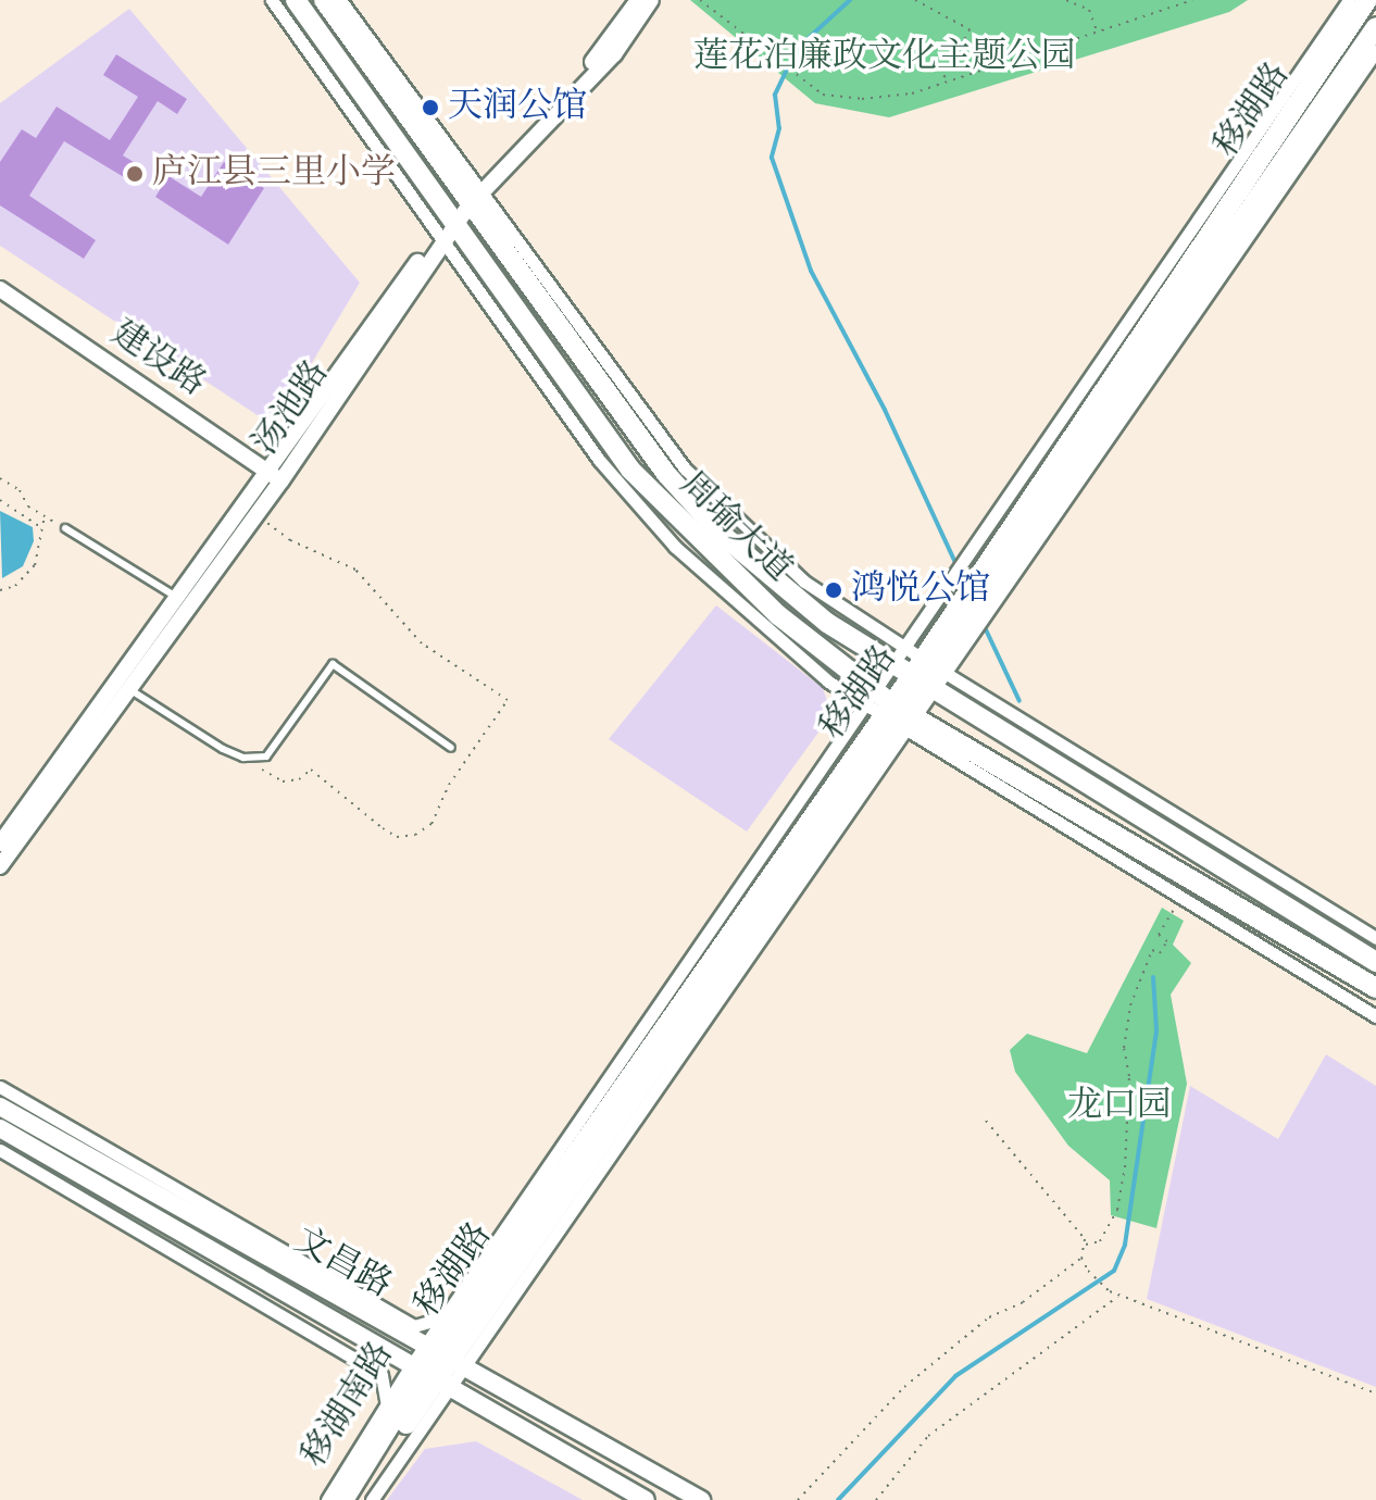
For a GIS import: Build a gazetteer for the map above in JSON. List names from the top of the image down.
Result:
{
  "streets": {
    "main road": [
      "移湖路",
      "周瑜大道",
      "文昌路",
      "移湖南路"
    ],
    "street": ["建设路", "汤池路"]
  },
  "crossings": [
    ["移湖路", "周瑜大道"],
    ["移湖路", "文昌路"],
    ["移湖路", "移湖南路"],
    ["建设路", "汤池路"],
    ["汤池路", "周瑜大道"],
    ["文昌路", "移湖南路"]
  ],
  "parks": ["莲花泊廉政文化主题公园", "龙口园"],
  "places": ["天润公馆", "庐江县三里小学", "鸿悦公馆"]
}
